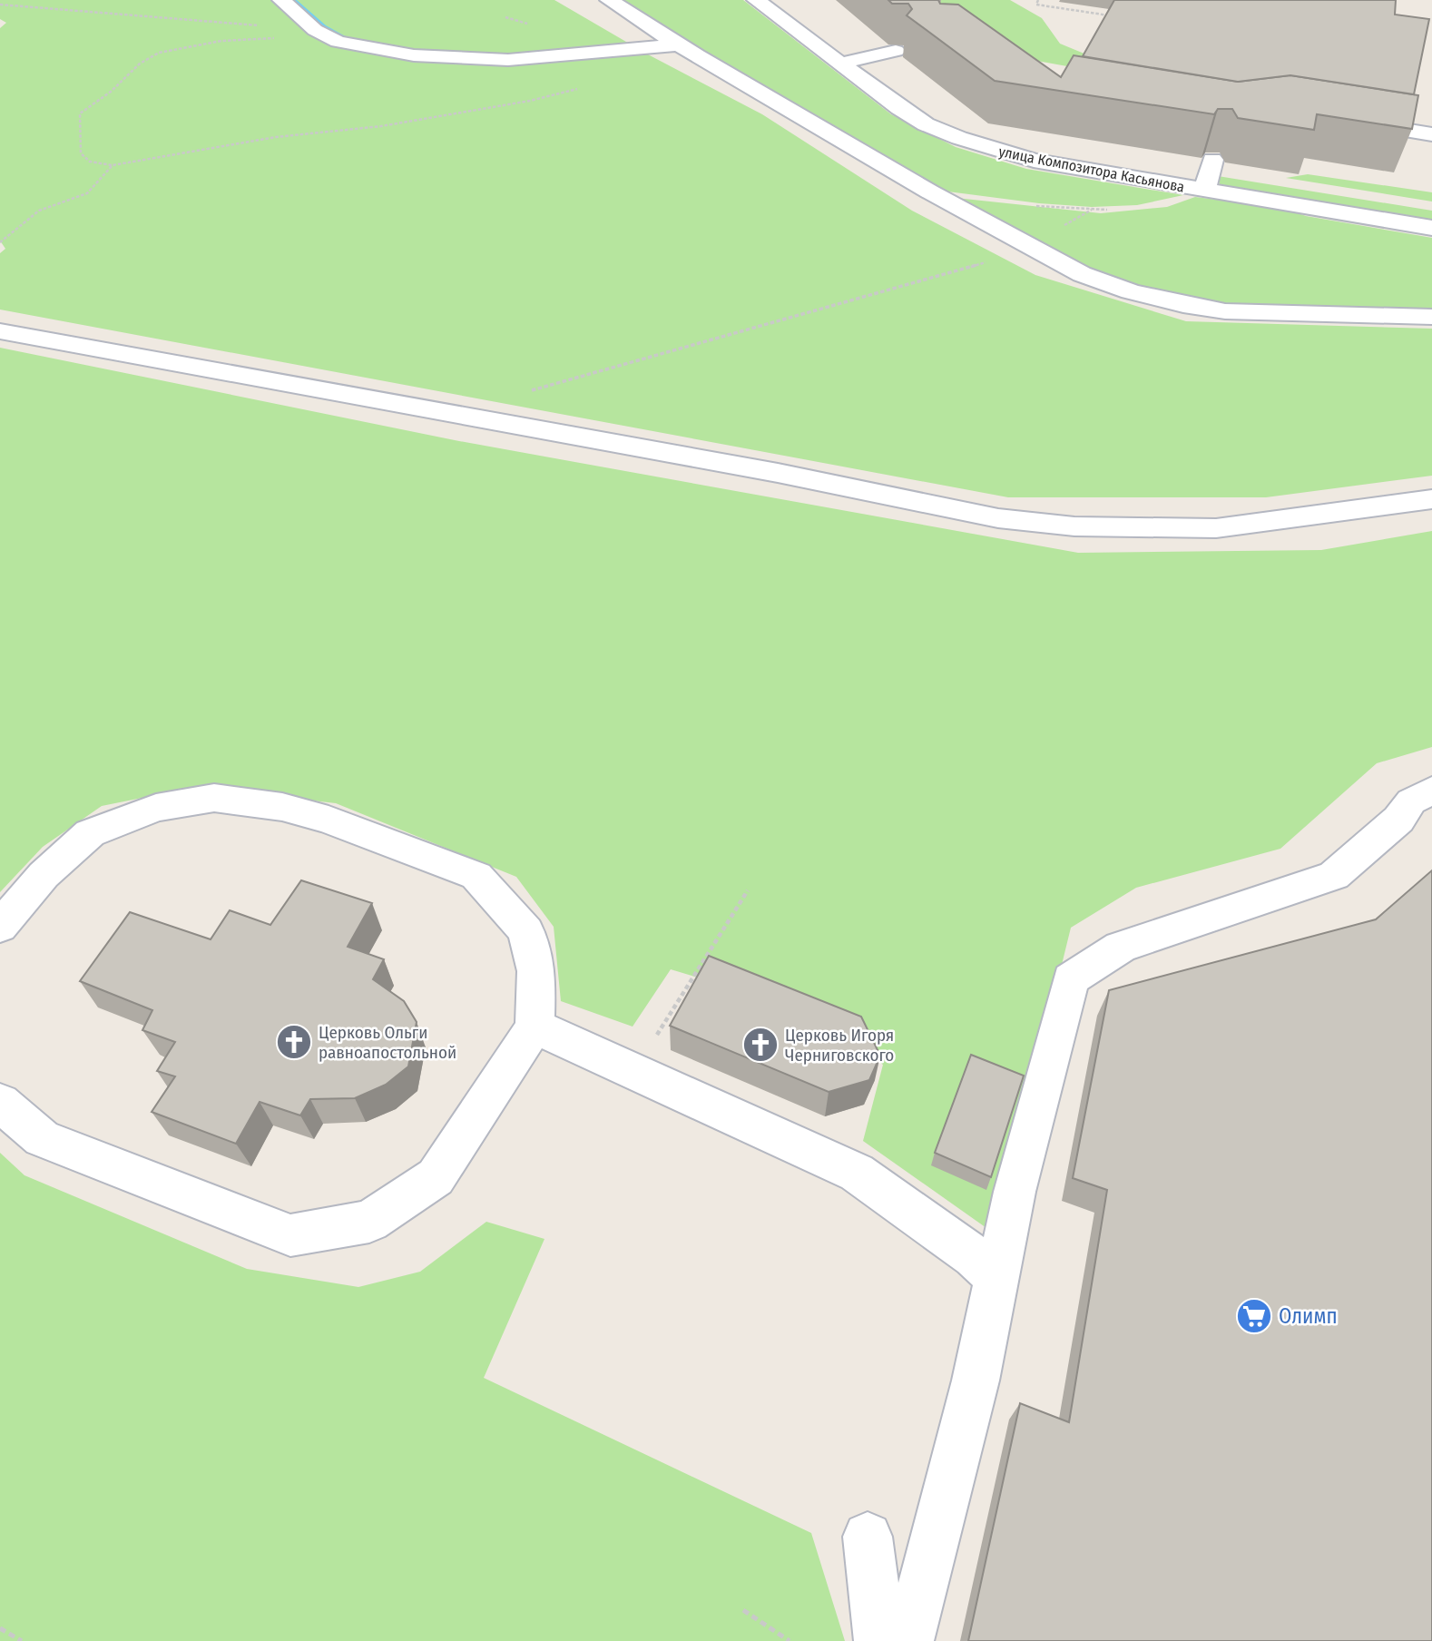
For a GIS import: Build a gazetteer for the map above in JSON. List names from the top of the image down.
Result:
{
  "streets": {
    "street": ["улица Композитора Касьянова"]
  },
  "places": {
    "church": ["Церковь Ольги равноапостольной", "Церковь Игоря Черниговского"],
    "supermarket": ["Олимп"]
  }
}
